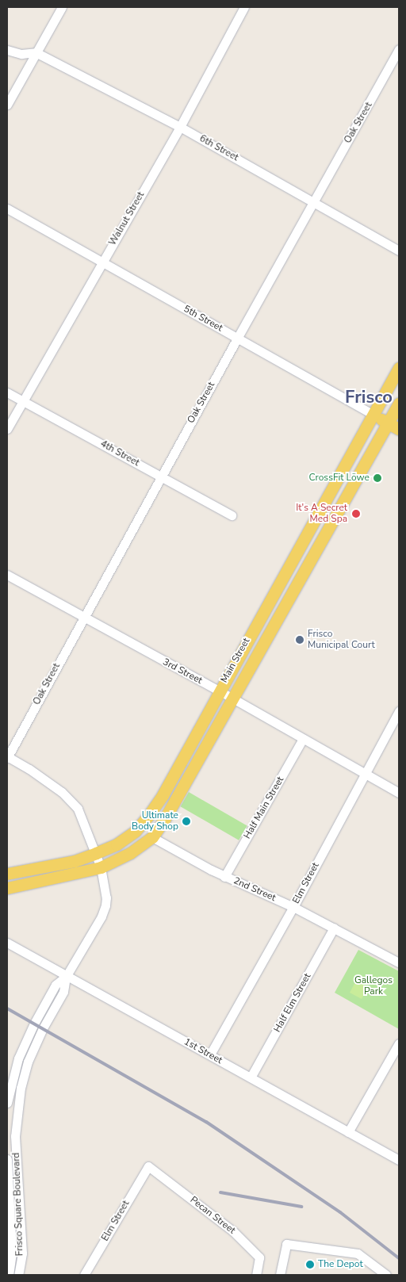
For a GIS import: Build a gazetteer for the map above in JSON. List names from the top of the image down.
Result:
{
  "streets": {
    "main road": ["5th Street", "Main Street"],
    "street": [
      "Oak Street",
      "6th Street",
      "Walnut Street",
      "4th Street",
      "3rd Street",
      "Half Main Street",
      "Elm Street",
      "2nd Street",
      "Half Elm Street",
      "1st Street",
      "Frisco Square Boulevard",
      "Pecan Street"
    ]
  },
  "crossings": [
    ["Oak Street", "6th Street"],
    ["Oak Street", "5th Street"],
    ["Oak Street", "4th Street"],
    ["Oak Street", "3rd Street"],
    ["6th Street", "Walnut Street"],
    ["Walnut Street", "5th Street"],
    ["Walnut Street", "4th Street"],
    ["5th Street", "Main Street"],
    ["Main Street", "3rd Street"],
    ["Main Street", "2nd Street"],
    ["Main Street", "Frisco Square Boulevard"],
    ["3rd Street", "Half Main Street"],
    ["3rd Street", "Elm Street"],
    ["Half Main Street", "2nd Street"],
    ["Elm Street", "2nd Street"],
    ["Elm Street", "1st Street"],
    ["Elm Street", "Pecan Street"],
    ["2nd Street", "Half Elm Street"],
    ["Half Elm Street", "1st Street"],
    ["1st Street", "Frisco Square Boulevard"]
  ],
  "districts": ["Frisco"],
  "parks": ["Gallegos Park"],
  "places": [
    "CrossFit Löwe",
    "It's A Secret Med Spa",
    "Frisco Municipal Court",
    "Ultimate Body Shop",
    "The Depot"
  ]
}
